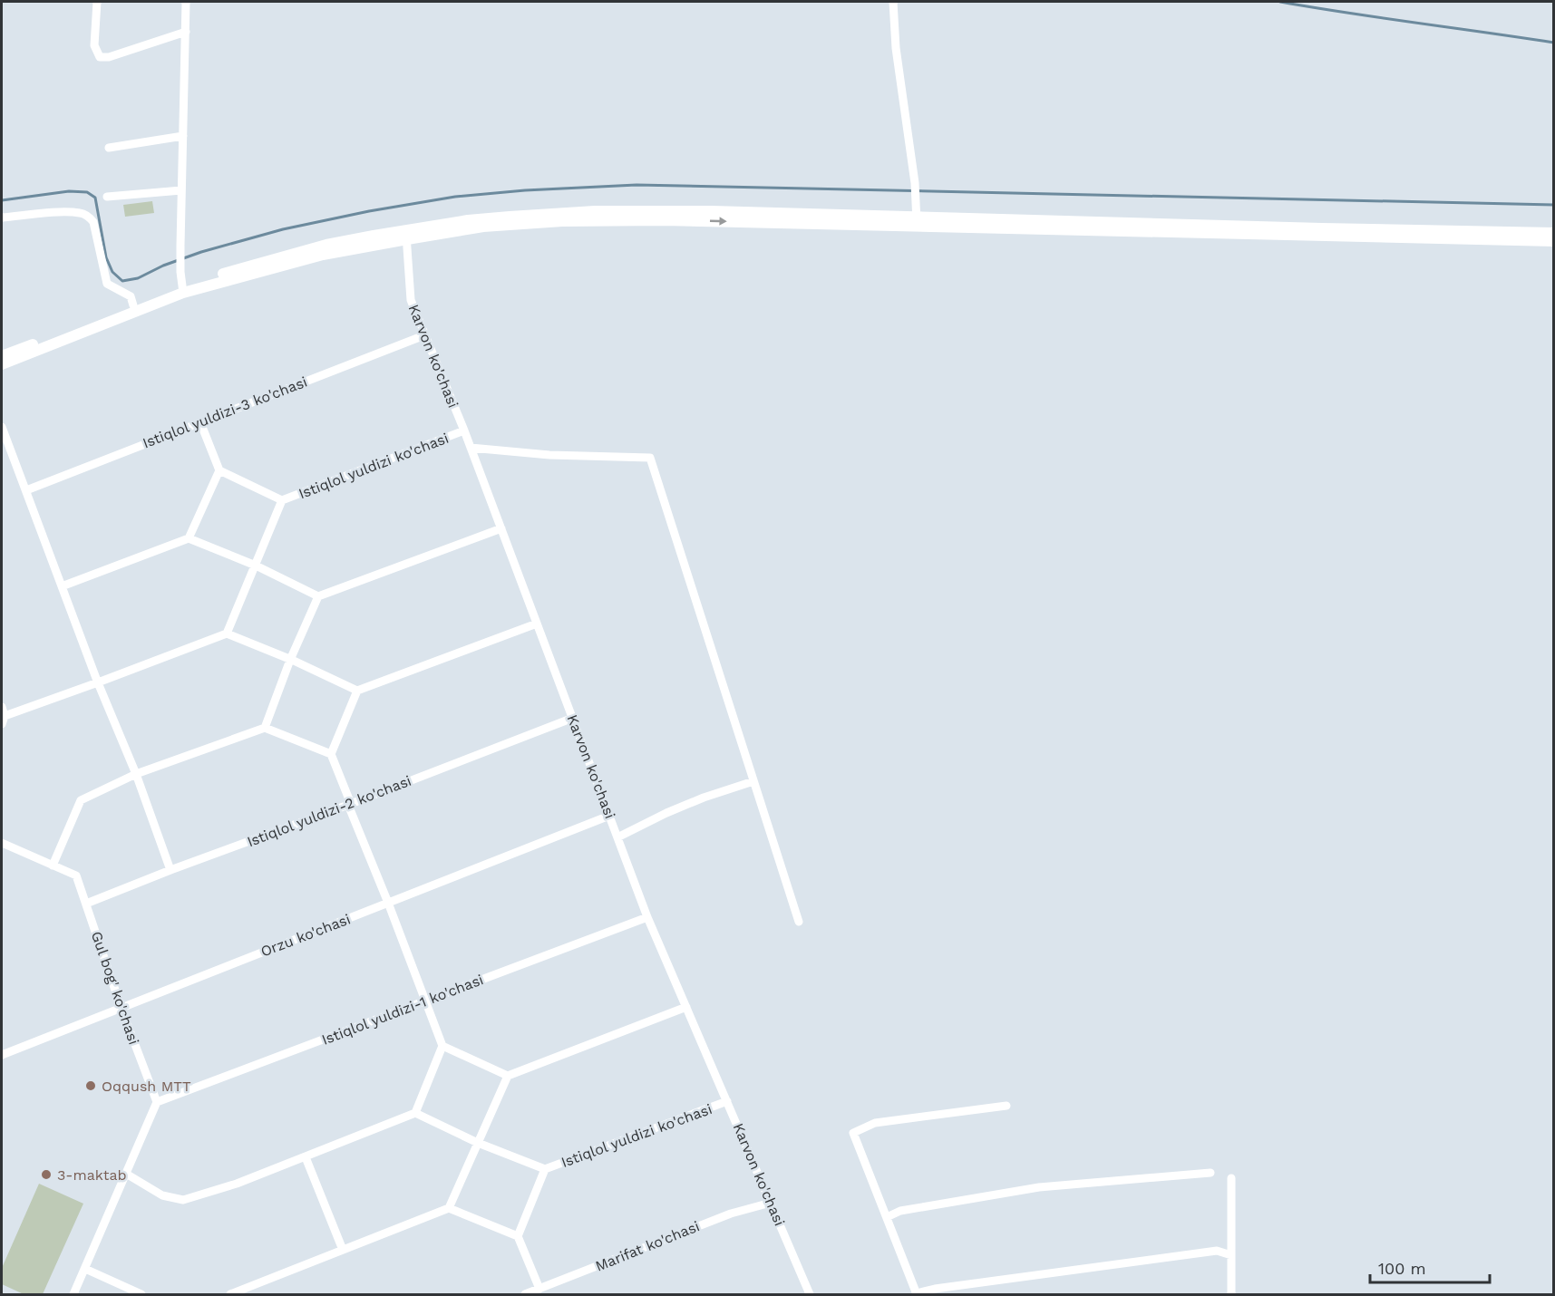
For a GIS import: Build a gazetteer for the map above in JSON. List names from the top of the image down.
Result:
{
  "streets": {
    "street": [
      "Karvon ko'chasi",
      "Istiqlol yuldizi-3 ko'chasi",
      "Istiqlol yuldizi ko'chasi",
      "Istiqlol yuldizi-2 ko'chasi",
      "Orzu ko'chasi",
      "Gul bog' ko'chasi",
      "Istiqlol yuldizi-1 ko'chasi",
      "Marifat ko'chasi"
    ]
  },
  "crossings": [
    ["Karvon ko'chasi", "Istiqlol yuldizi-3 ko'chasi"],
    ["Karvon ko'chasi", "Istiqlol yuldizi ko'chasi"],
    ["Karvon ko'chasi", "Istiqlol yuldizi-2 ko'chasi"],
    ["Karvon ko'chasi", "Orzu ko'chasi"],
    ["Karvon ko'chasi", "Istiqlol yuldizi-1 ko'chasi"],
    ["Karvon ko'chasi", "Marifat ko'chasi"],
    ["Istiqlol yuldizi-2 ko'chasi", "Gul bog' ko'chasi"],
    ["Orzu ko'chasi", "Gul bog' ko'chasi"],
    ["Gul bog' ko'chasi", "Istiqlol yuldizi-1 ko'chasi"]
  ],
  "places": ["Oqqush MTT", "3-maktab"],
  "scale_bar": "100 m"
}
